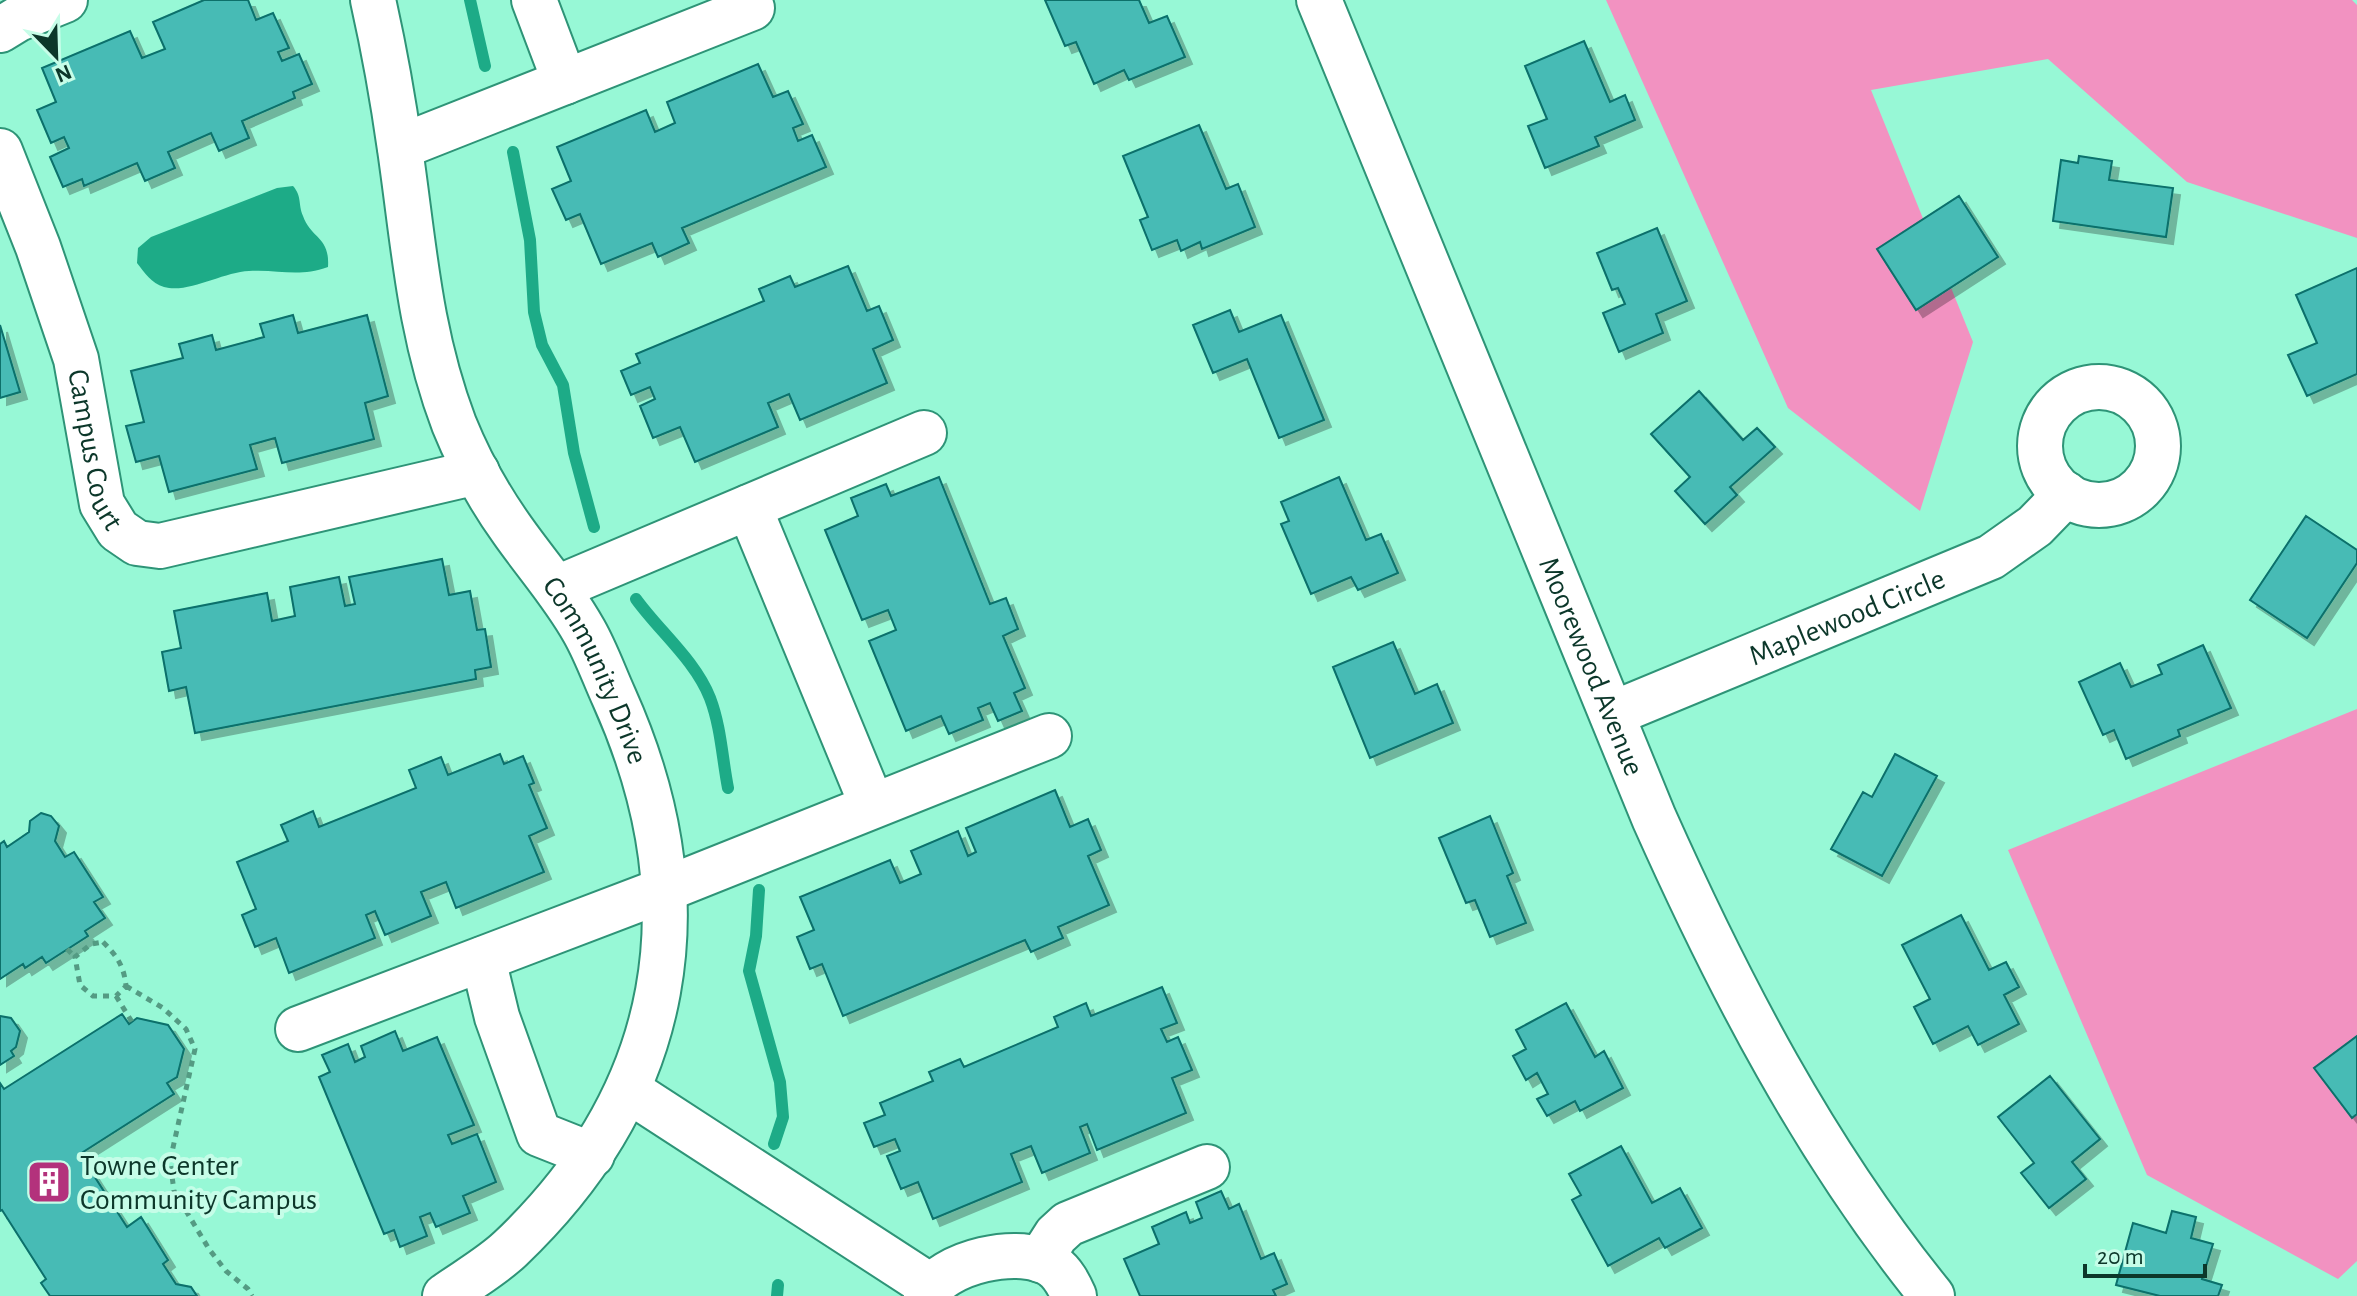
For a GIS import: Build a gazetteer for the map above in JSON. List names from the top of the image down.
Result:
{
  "streets": {
    "street": [
      "Campus Court",
      "Maplewood Circle",
      "Moorewood Avenue",
      "Community Drive"
    ]
  },
  "crossings": [
    ["Campus Court", "Community Drive"],
    ["Maplewood Circle", "Moorewood Avenue"]
  ],
  "places": {
    "building": ["Towne Center Community Campus"]
  },
  "scale_bar": "20 m",
  "north": "bottom right"
}
